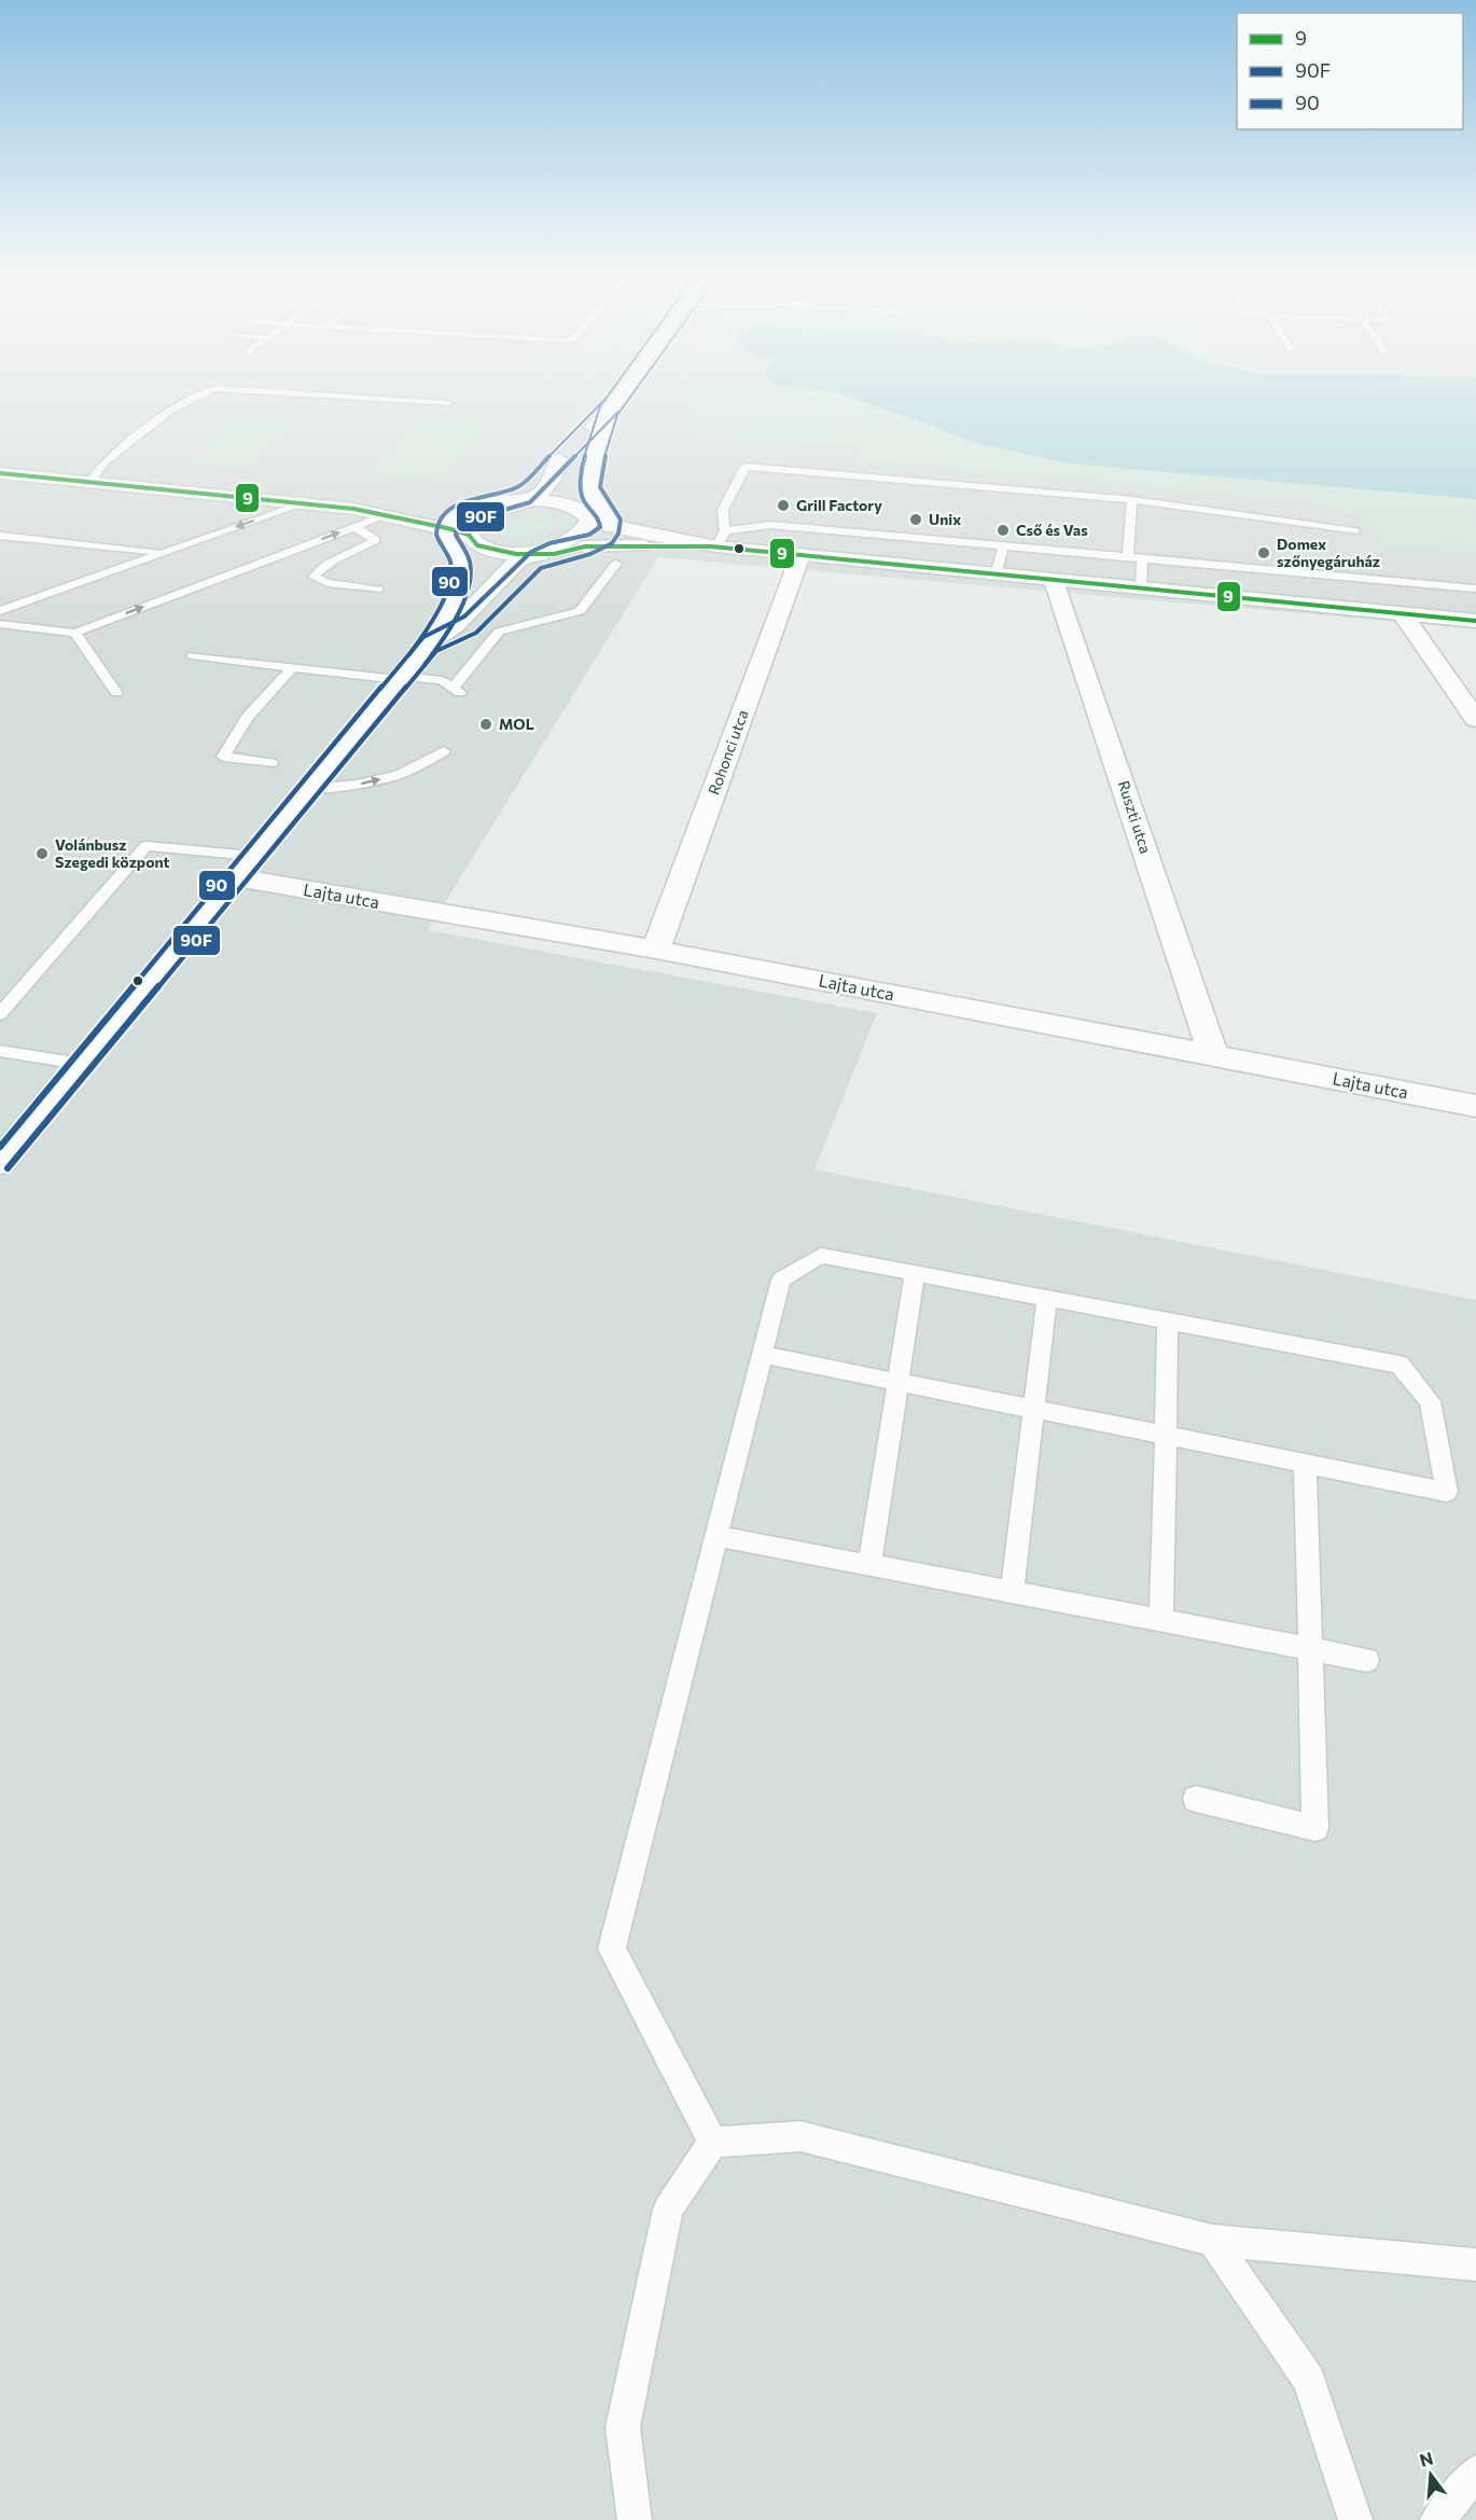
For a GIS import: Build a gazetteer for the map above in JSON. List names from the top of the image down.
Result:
{
  "streets": {
    "street": ["Rohonci utca", "Ruszti utca", "Lajta utca"]
  },
  "crossings": [
    ["Rohonci utca", "Lajta utca"],
    ["Ruszti utca", "Lajta utca"]
  ],
  "places": [
    "Grill Factory",
    "Unix",
    "Cső és Vas",
    "Domex szőnyegáruház",
    "MOL",
    "Volánbusz Szegedi központ"
  ],
  "lines": ["transit line 90F", "transit line 90", "transit line 9"],
  "legend": ["9", "90F", "90"],
  "north": "top"
}
